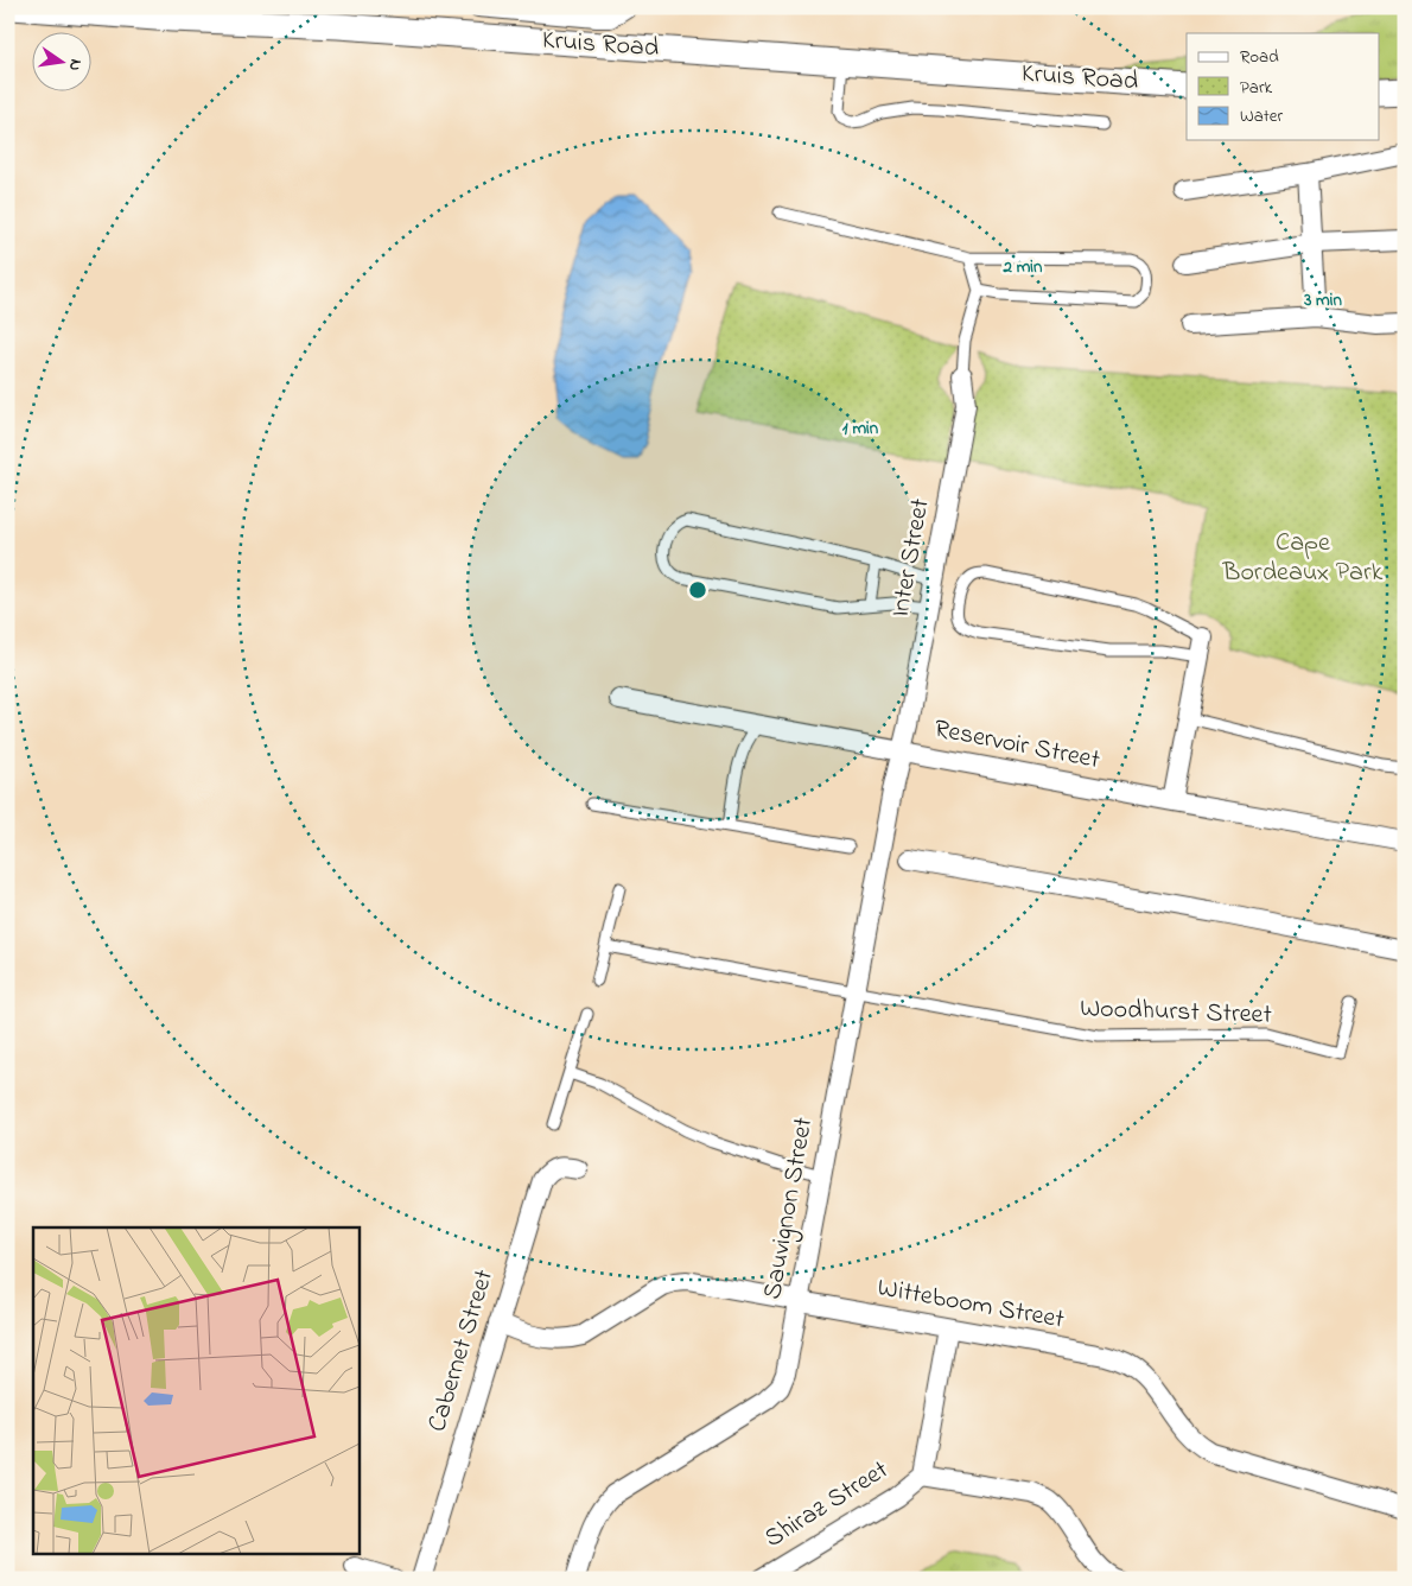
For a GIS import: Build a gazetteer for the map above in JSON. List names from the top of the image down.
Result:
{
  "streets": {
    "street": [
      "Kruis Road",
      "Inter Street",
      "Reservoir Street",
      "Sauvignon Street",
      "Witteboom Street",
      "Cabernet Street",
      "Shiraz Street"
    ],
    "lane": ["Woodhurst Street"]
  },
  "crossings": [
    ["Inter Street", "Reservoir Street"],
    ["Inter Street", "Sauvignon Street"],
    ["Reservoir Street", "Sauvignon Street"],
    ["Woodhurst Street", "Sauvignon Street"],
    ["Sauvignon Street", "Witteboom Street"],
    ["Witteboom Street", "Cabernet Street"]
  ],
  "parks": ["Cape Bordeaux Park"],
  "legend": ["Road", "Park", "Water"],
  "north": "right",
  "rings": ["2 min", "3 min", "1 min"]
}
